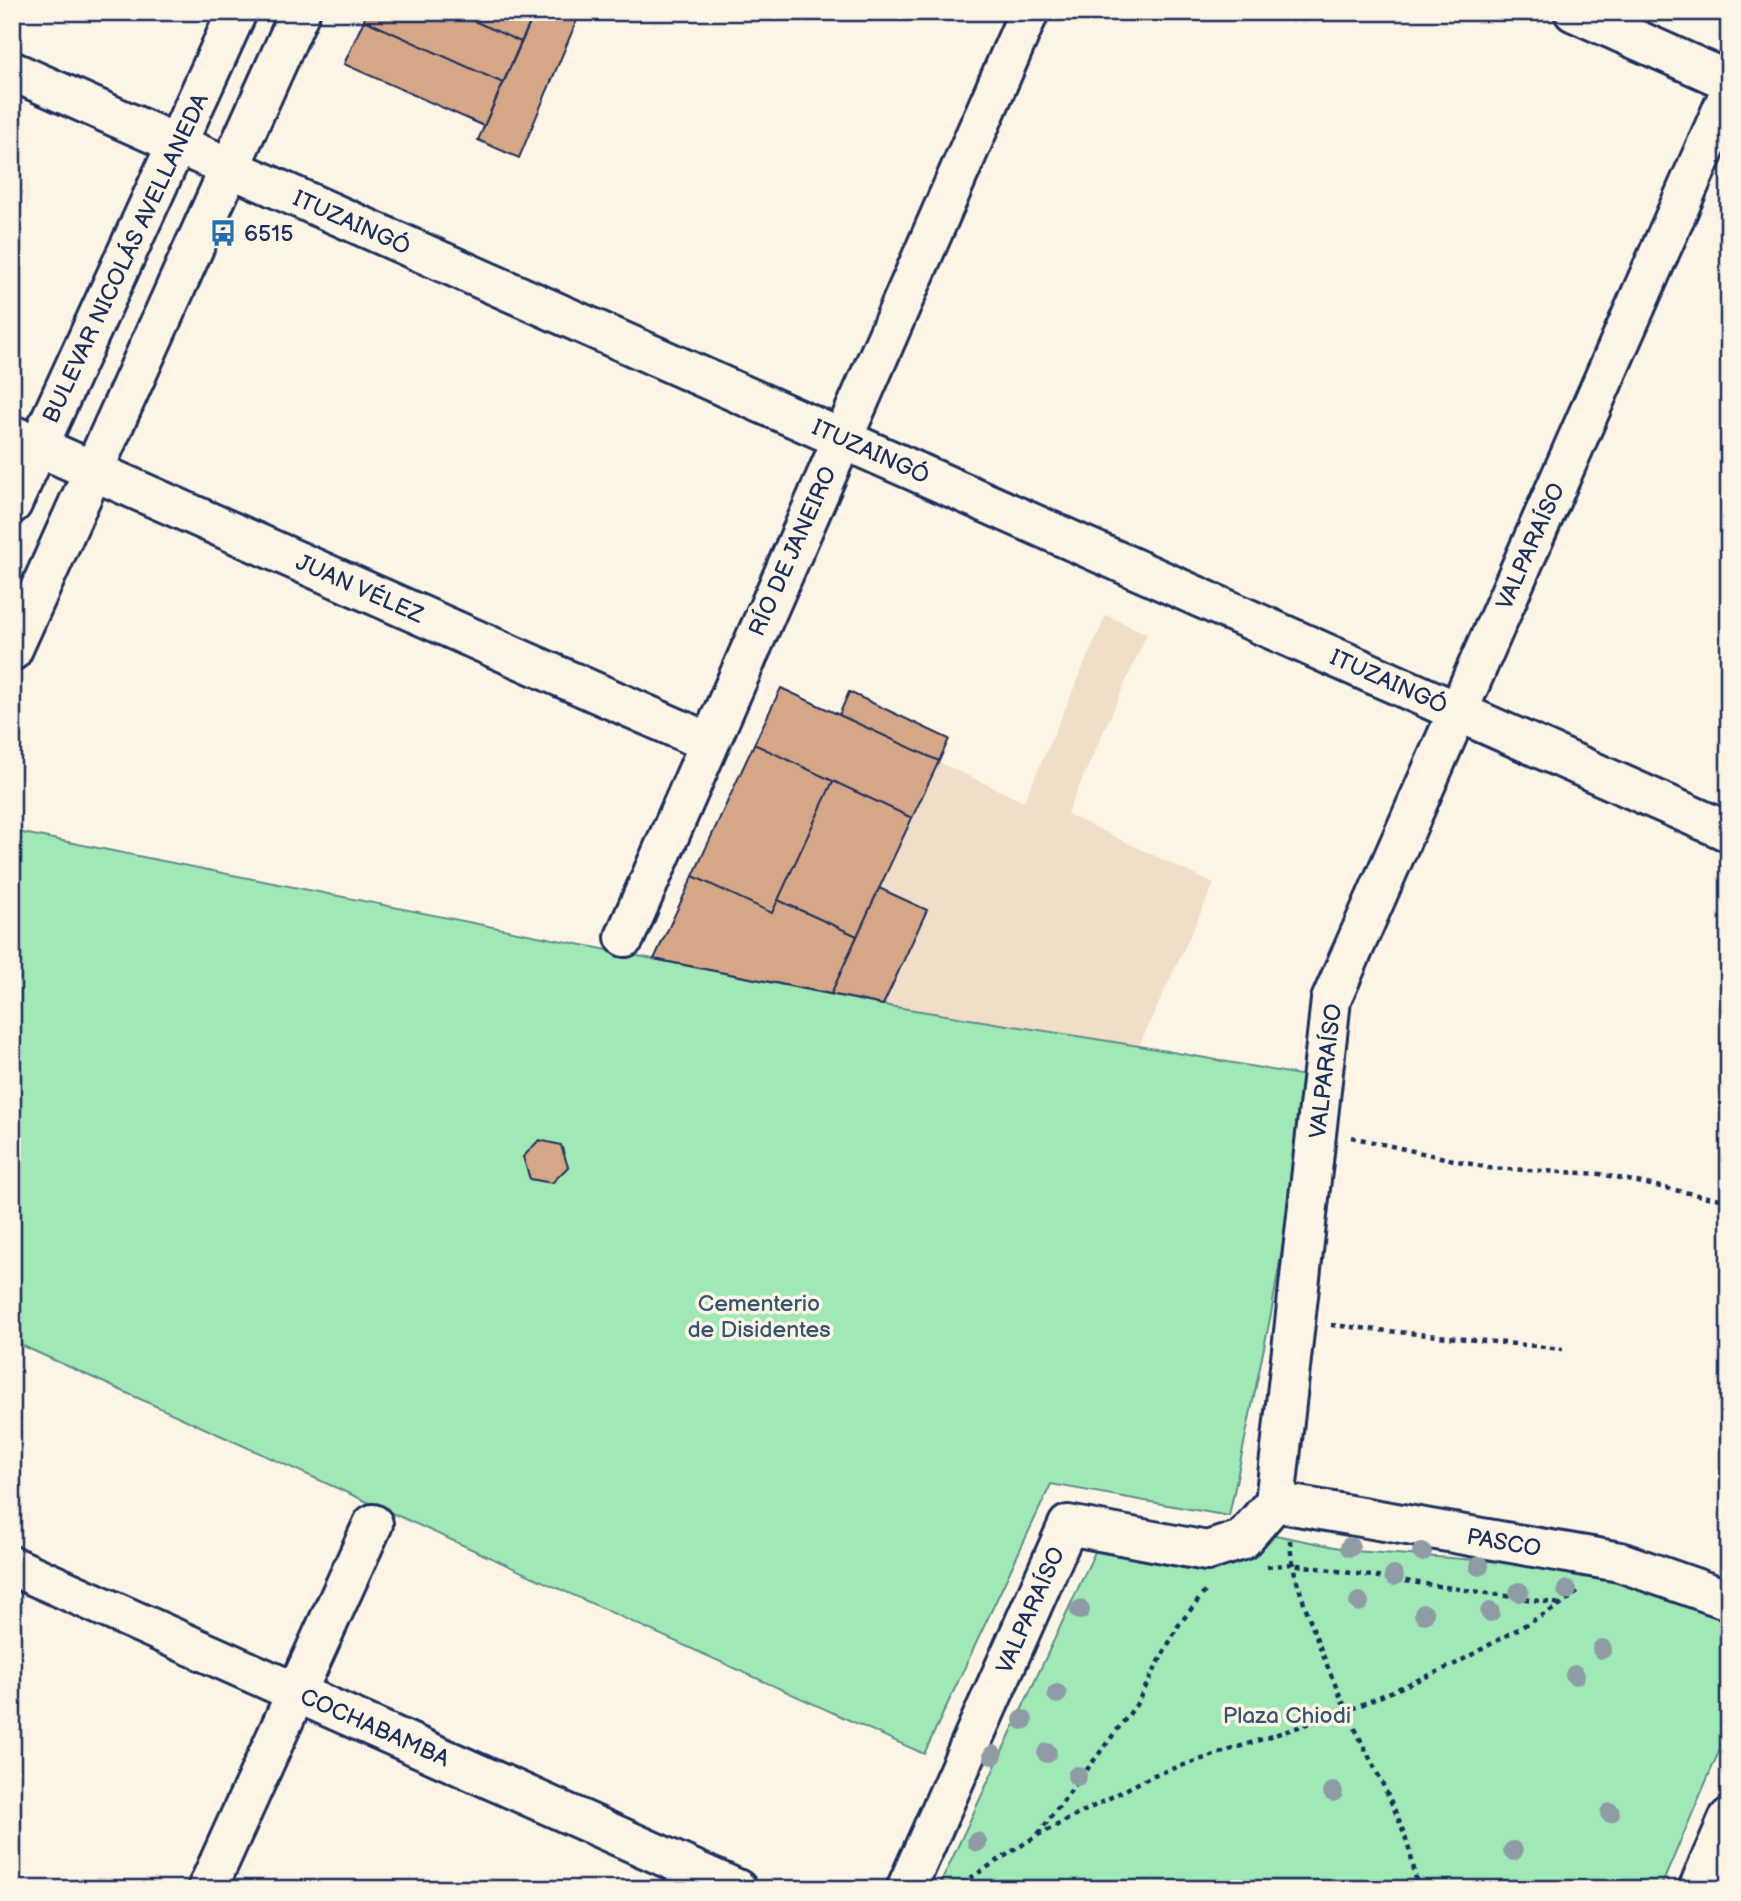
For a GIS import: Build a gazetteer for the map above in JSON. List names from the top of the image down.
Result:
{
  "streets": {
    "street": [
      "ITUZAINGÓ",
      "BULEVAR NICOLÁS AVELLANEDA",
      "VALPARAÍSO",
      "RÍO DE JANEIRO",
      "JUAN VÉLEZ",
      "PASCO",
      "COCHABAMBA"
    ]
  },
  "crossings": [
    ["ITUZAINGÓ", "BULEVAR NICOLÁS AVELLANEDA"],
    ["ITUZAINGÓ", "VALPARAÍSO"],
    ["ITUZAINGÓ", "RÍO DE JANEIRO"],
    ["BULEVAR NICOLÁS AVELLANEDA", "JUAN VÉLEZ"],
    ["VALPARAÍSO", "PASCO"],
    ["RÍO DE JANEIRO", "JUAN VÉLEZ"]
  ],
  "parks": ["Cementerio de Disidentes", "Plaza Chiodi"],
  "places": {
    "bus stop": ["6515"]
  }
}
